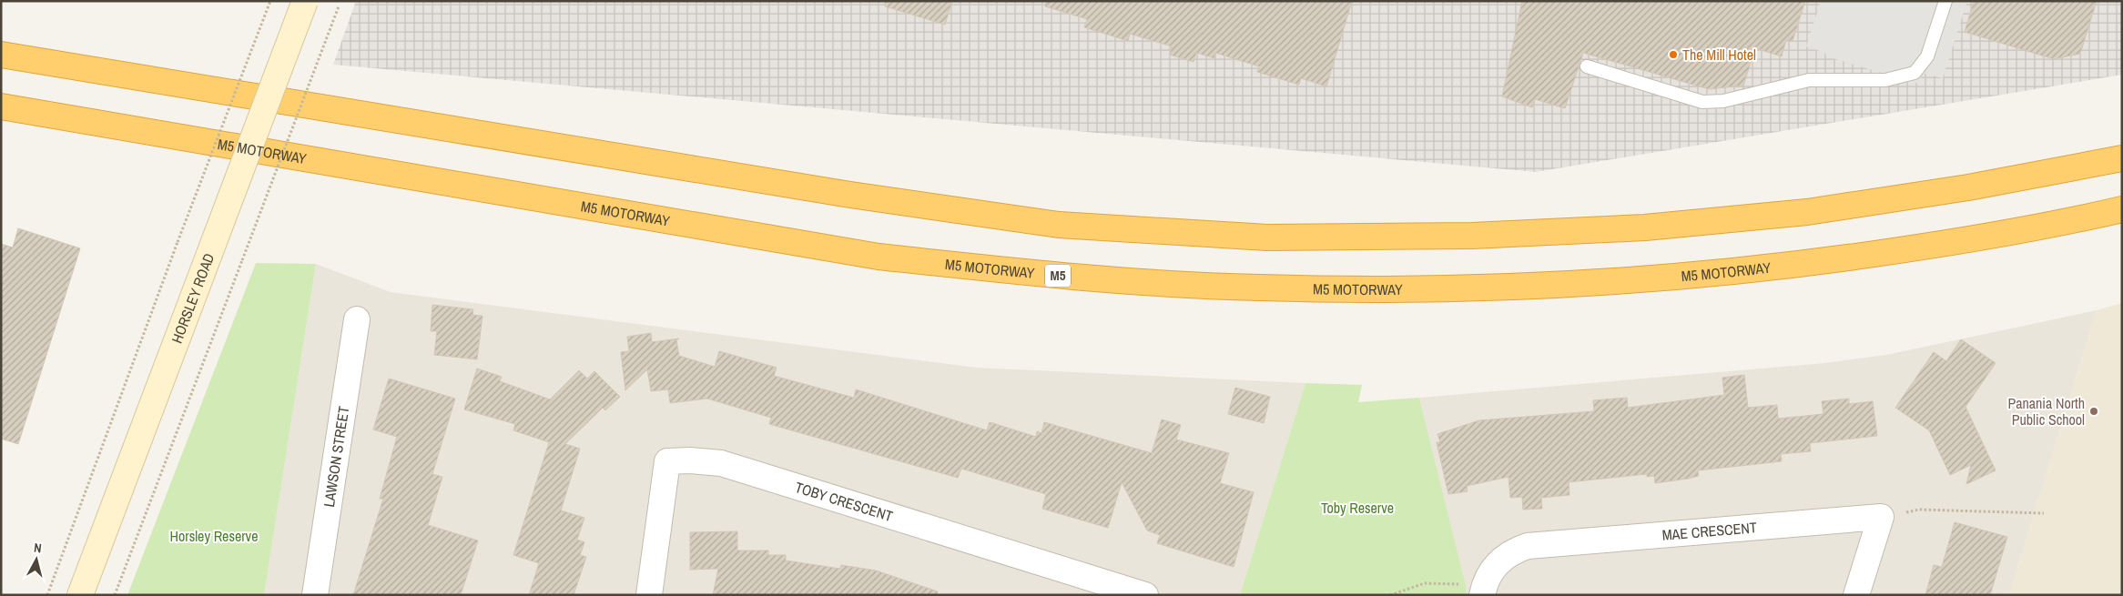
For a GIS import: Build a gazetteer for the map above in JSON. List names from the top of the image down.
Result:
{
  "streets": {
    "highway": ["M5 MOTORWAY", "M5"],
    "main road": ["HORSLEY ROAD"],
    "street": ["LAWSON STREET", "TOBY CRESCENT", "MAE CRESCENT"]
  },
  "parks": ["Toby Reserve", "Horsley Reserve"],
  "places": ["The Mill Hotel", "Panania North Public School"],
  "north": "top"
}
